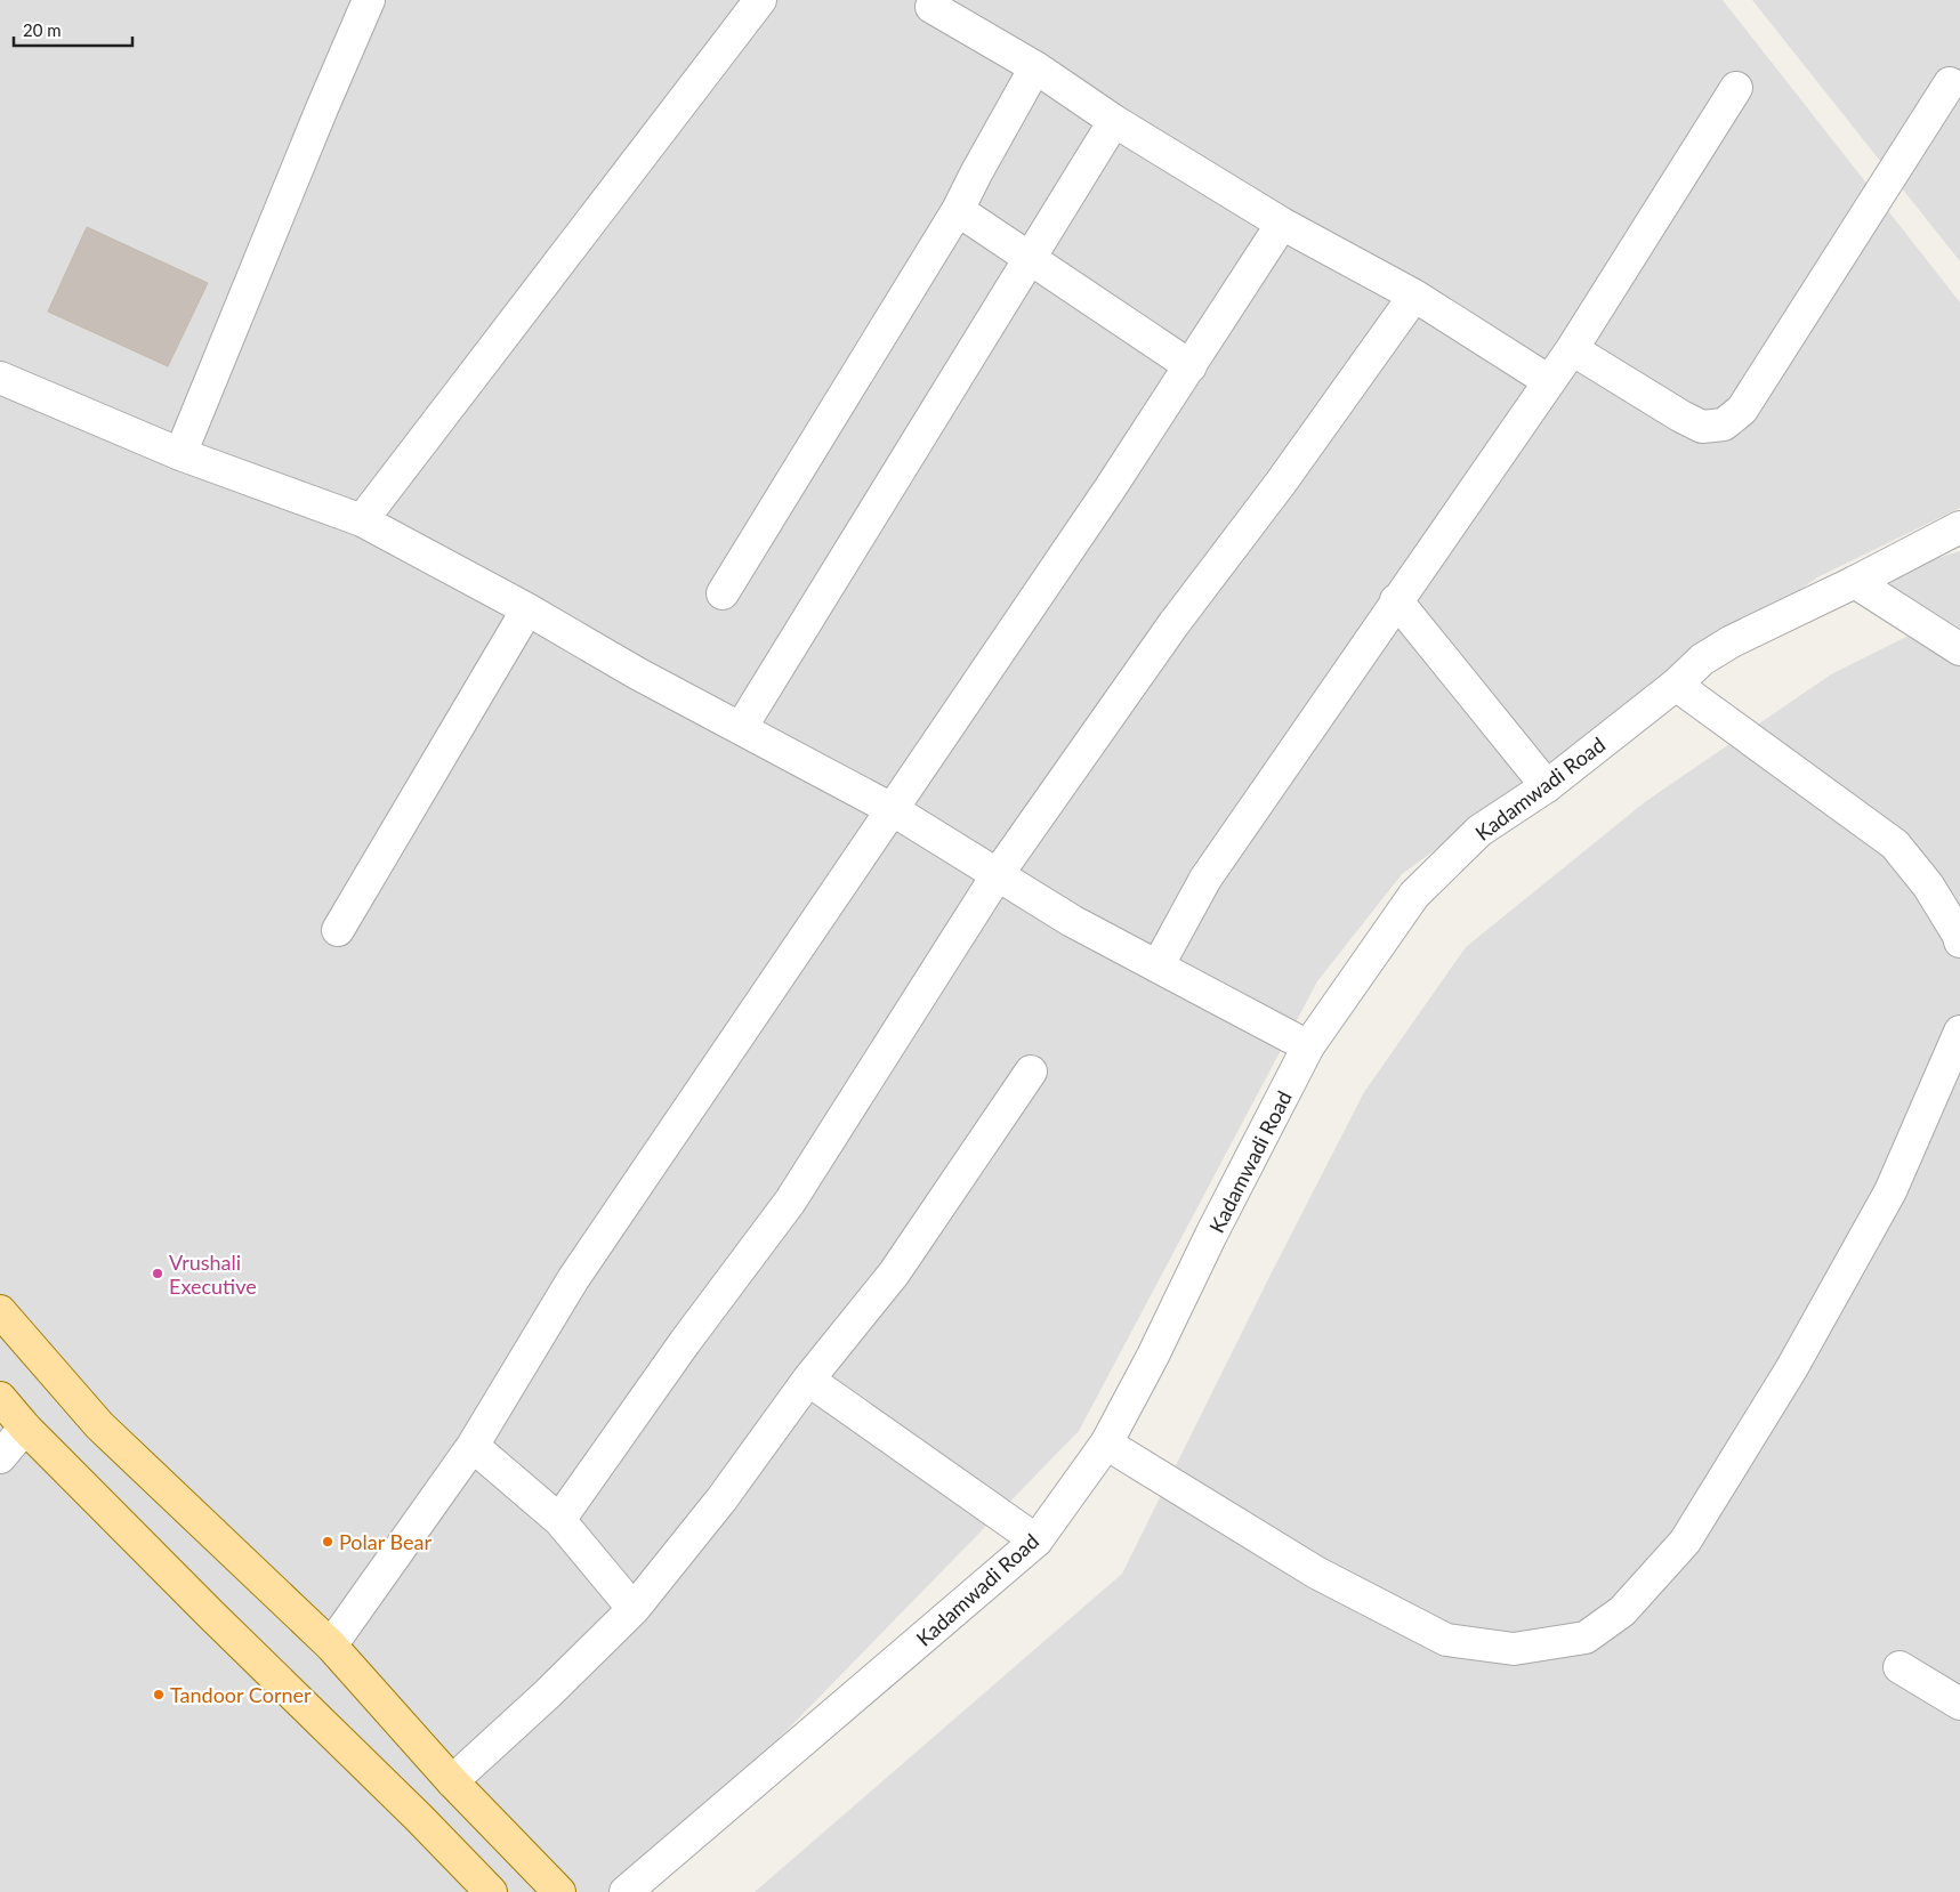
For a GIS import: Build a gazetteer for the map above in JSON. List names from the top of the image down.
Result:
{
  "streets": {
    "street": ["Kadamwadi Road"]
  },
  "places": ["Vrushali Executive", "Polar Bear", "Tandoor Corner"],
  "scale_bar": "20 m"
}
